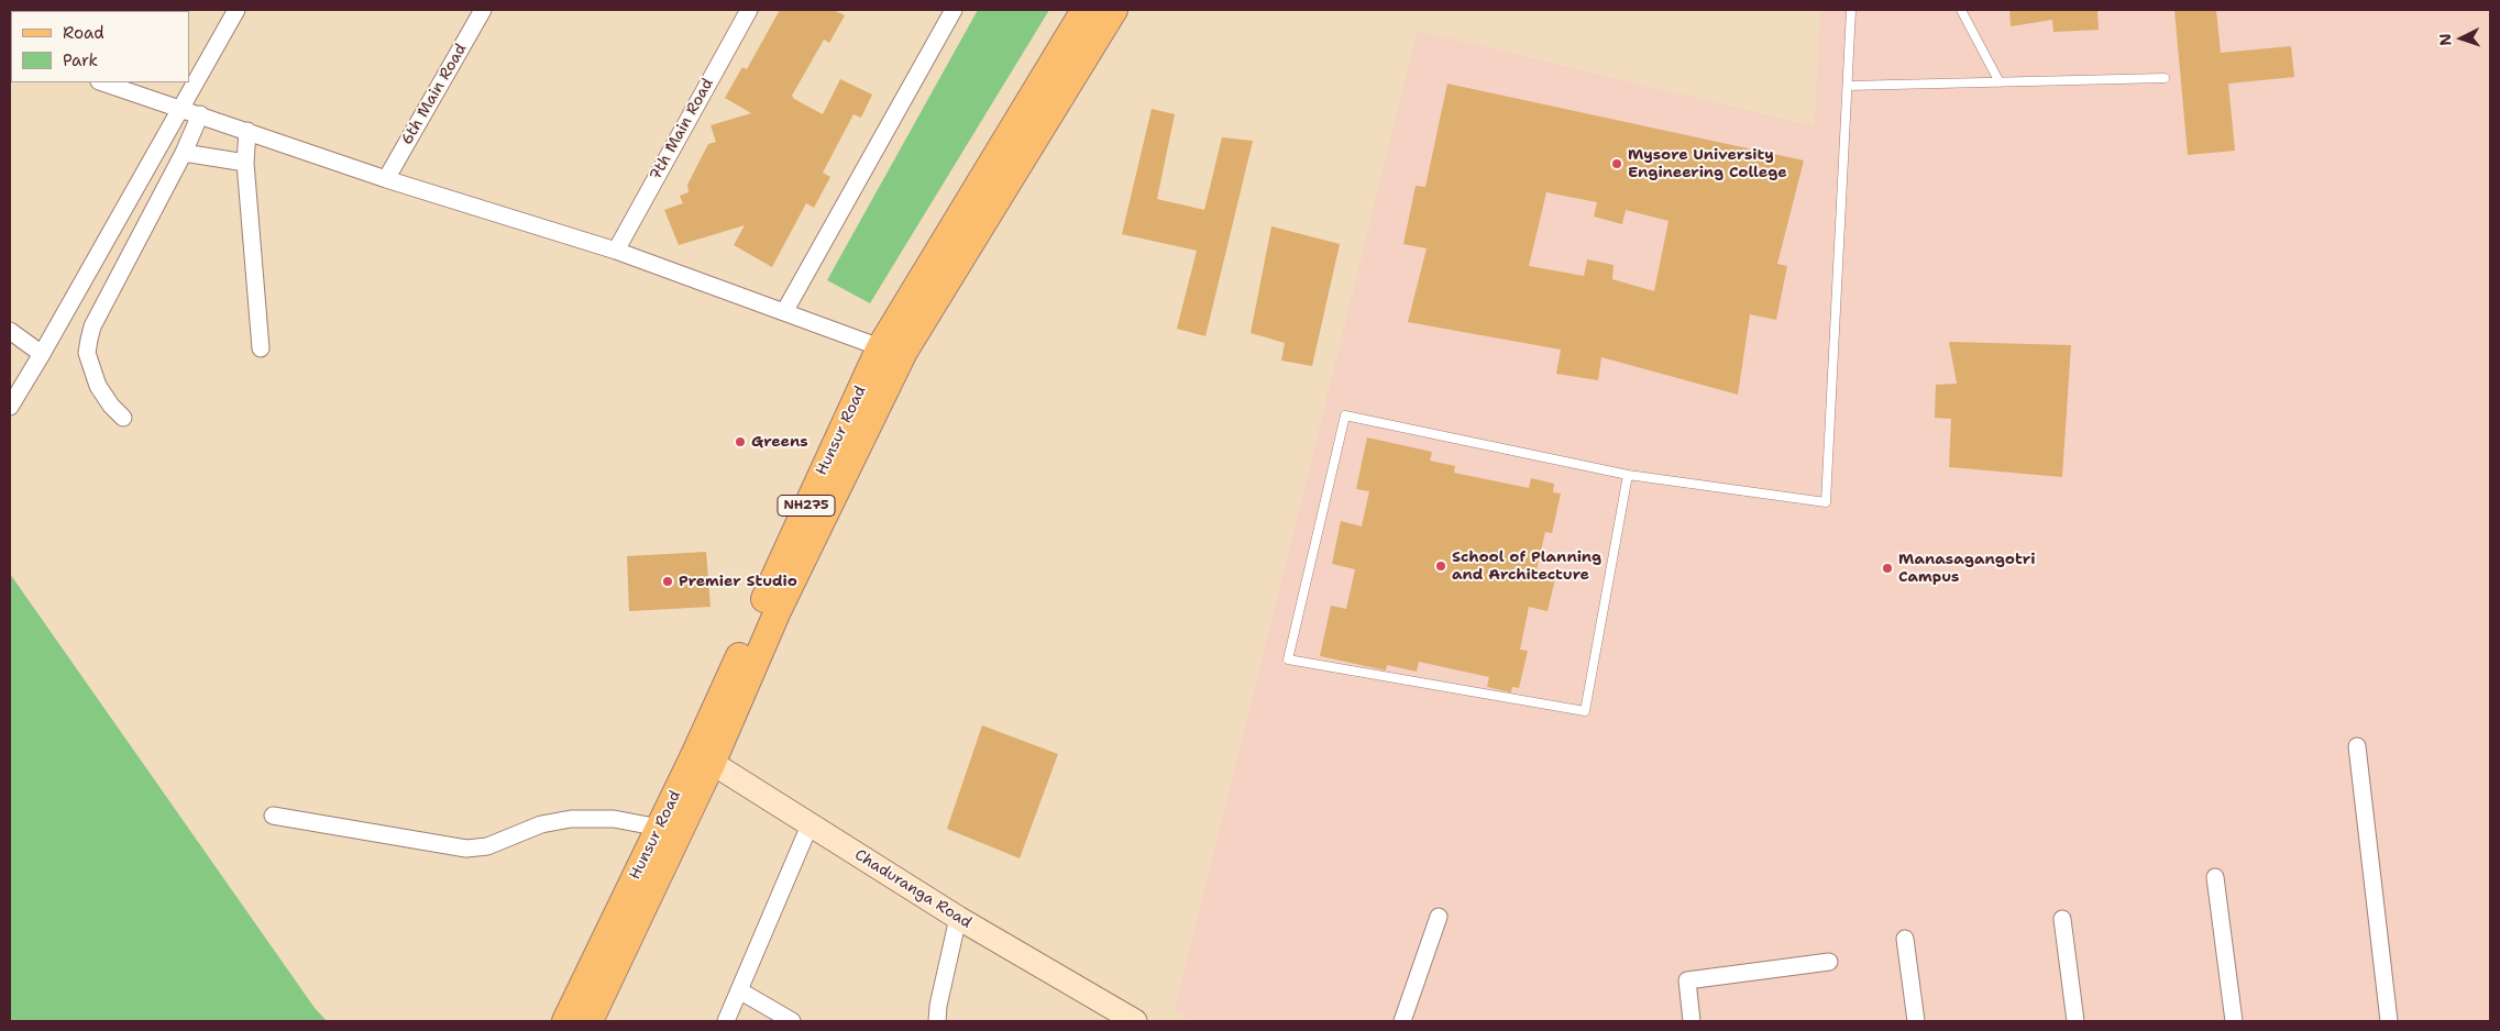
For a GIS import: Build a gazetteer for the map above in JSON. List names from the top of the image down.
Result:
{
  "streets": {
    "main road": ["Hunsur Road", "NH275"],
    "street": ["6th Main Road", "7th Main Road", "Chaduranga Road"]
  },
  "crossings": [
    ["Hunsur Road", "Chaduranga Road"]
  ],
  "places": [
    "Mysore University Engineering College",
    "Greens",
    "School of Planning and Architecture",
    "Manasagangotri Campus",
    "Premier Studio"
  ],
  "legend": ["Road", "Park"],
  "north": "left"
}
